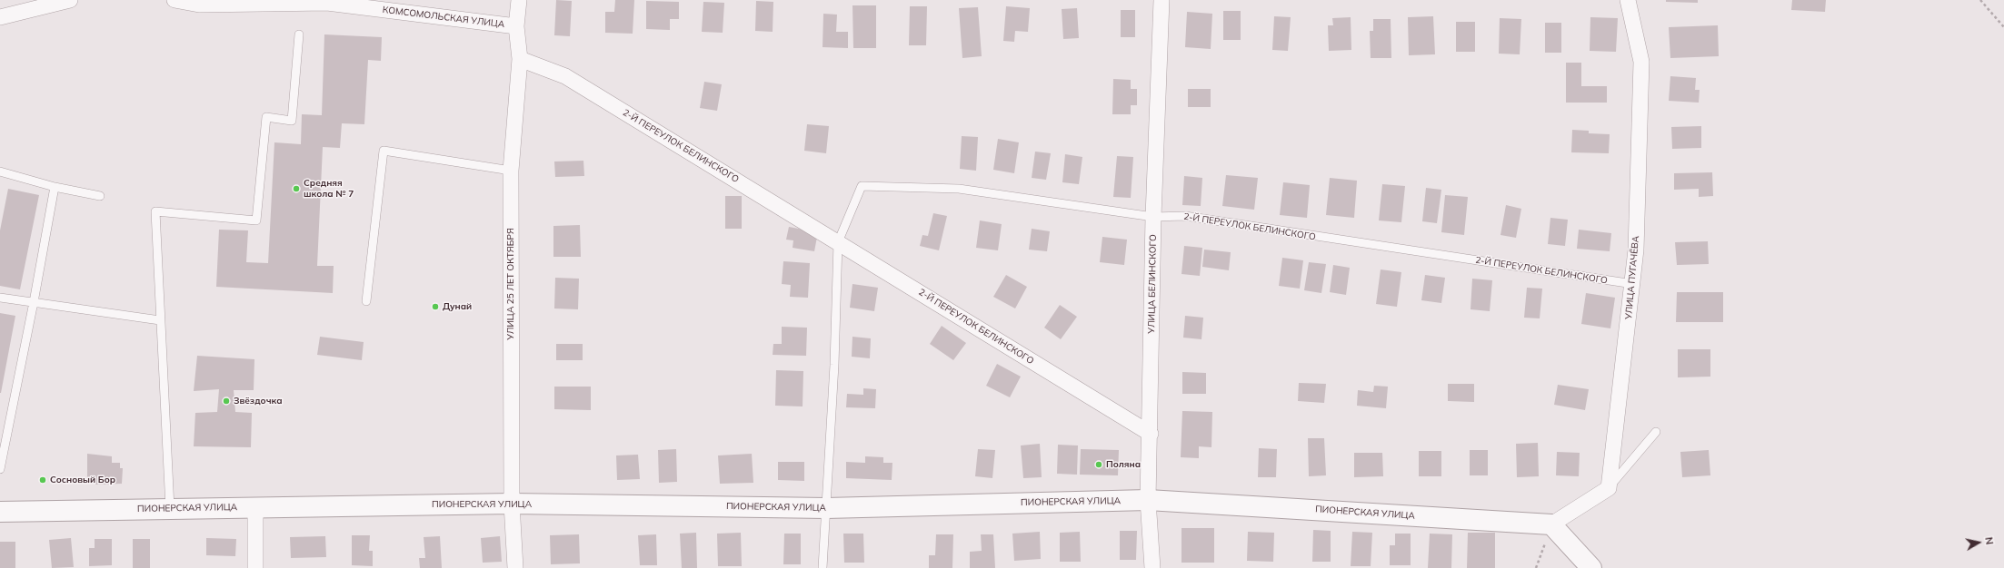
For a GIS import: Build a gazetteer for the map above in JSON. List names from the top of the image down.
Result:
{
  "streets": {
    "street": [
      "КОМСОМОЛЬСКАЯ УЛИЦА",
      "2-Й ПЕРЕУЛОК БЕЛИНСКОГО",
      "УЛИЦА ПУГАЧЁВА",
      "УЛИЦА 25 ЛЕТ ОКТЯБРЯ",
      "УЛИЦА БЕЛИНСКОГО",
      "ПИОНЕРСКАЯ УЛИЦА"
    ]
  },
  "crossings": [
    ["КОМСОМОЛЬСКАЯ УЛИЦА", "УЛИЦА 25 ЛЕТ ОКТЯБРЯ"],
    ["2-Й ПЕРЕУЛОК БЕЛИНСКОГО", "УЛИЦА ПУГАЧЁВА"],
    ["2-Й ПЕРЕУЛОК БЕЛИНСКОГО", "УЛИЦА 25 ЛЕТ ОКТЯБРЯ"],
    ["2-Й ПЕРЕУЛОК БЕЛИНСКОГО", "УЛИЦА БЕЛИНСКОГО"],
    ["2-Й ПЕРЕУЛОК БЕЛИНСКОГО", "ПИОНЕРСКАЯ УЛИЦА"],
    ["УЛИЦА 25 ЛЕТ ОКТЯБРЯ", "ПИОНЕРСКАЯ УЛИЦА"],
    ["УЛИЦА БЕЛИНСКОГО", "ПИОНЕРСКАЯ УЛИЦА"]
  ],
  "places": [
    "Средняя школа № 7",
    "Дунай",
    "Звёздочка",
    "Поляна",
    "Сосновый Бор"
  ],
  "north": "right"
}
